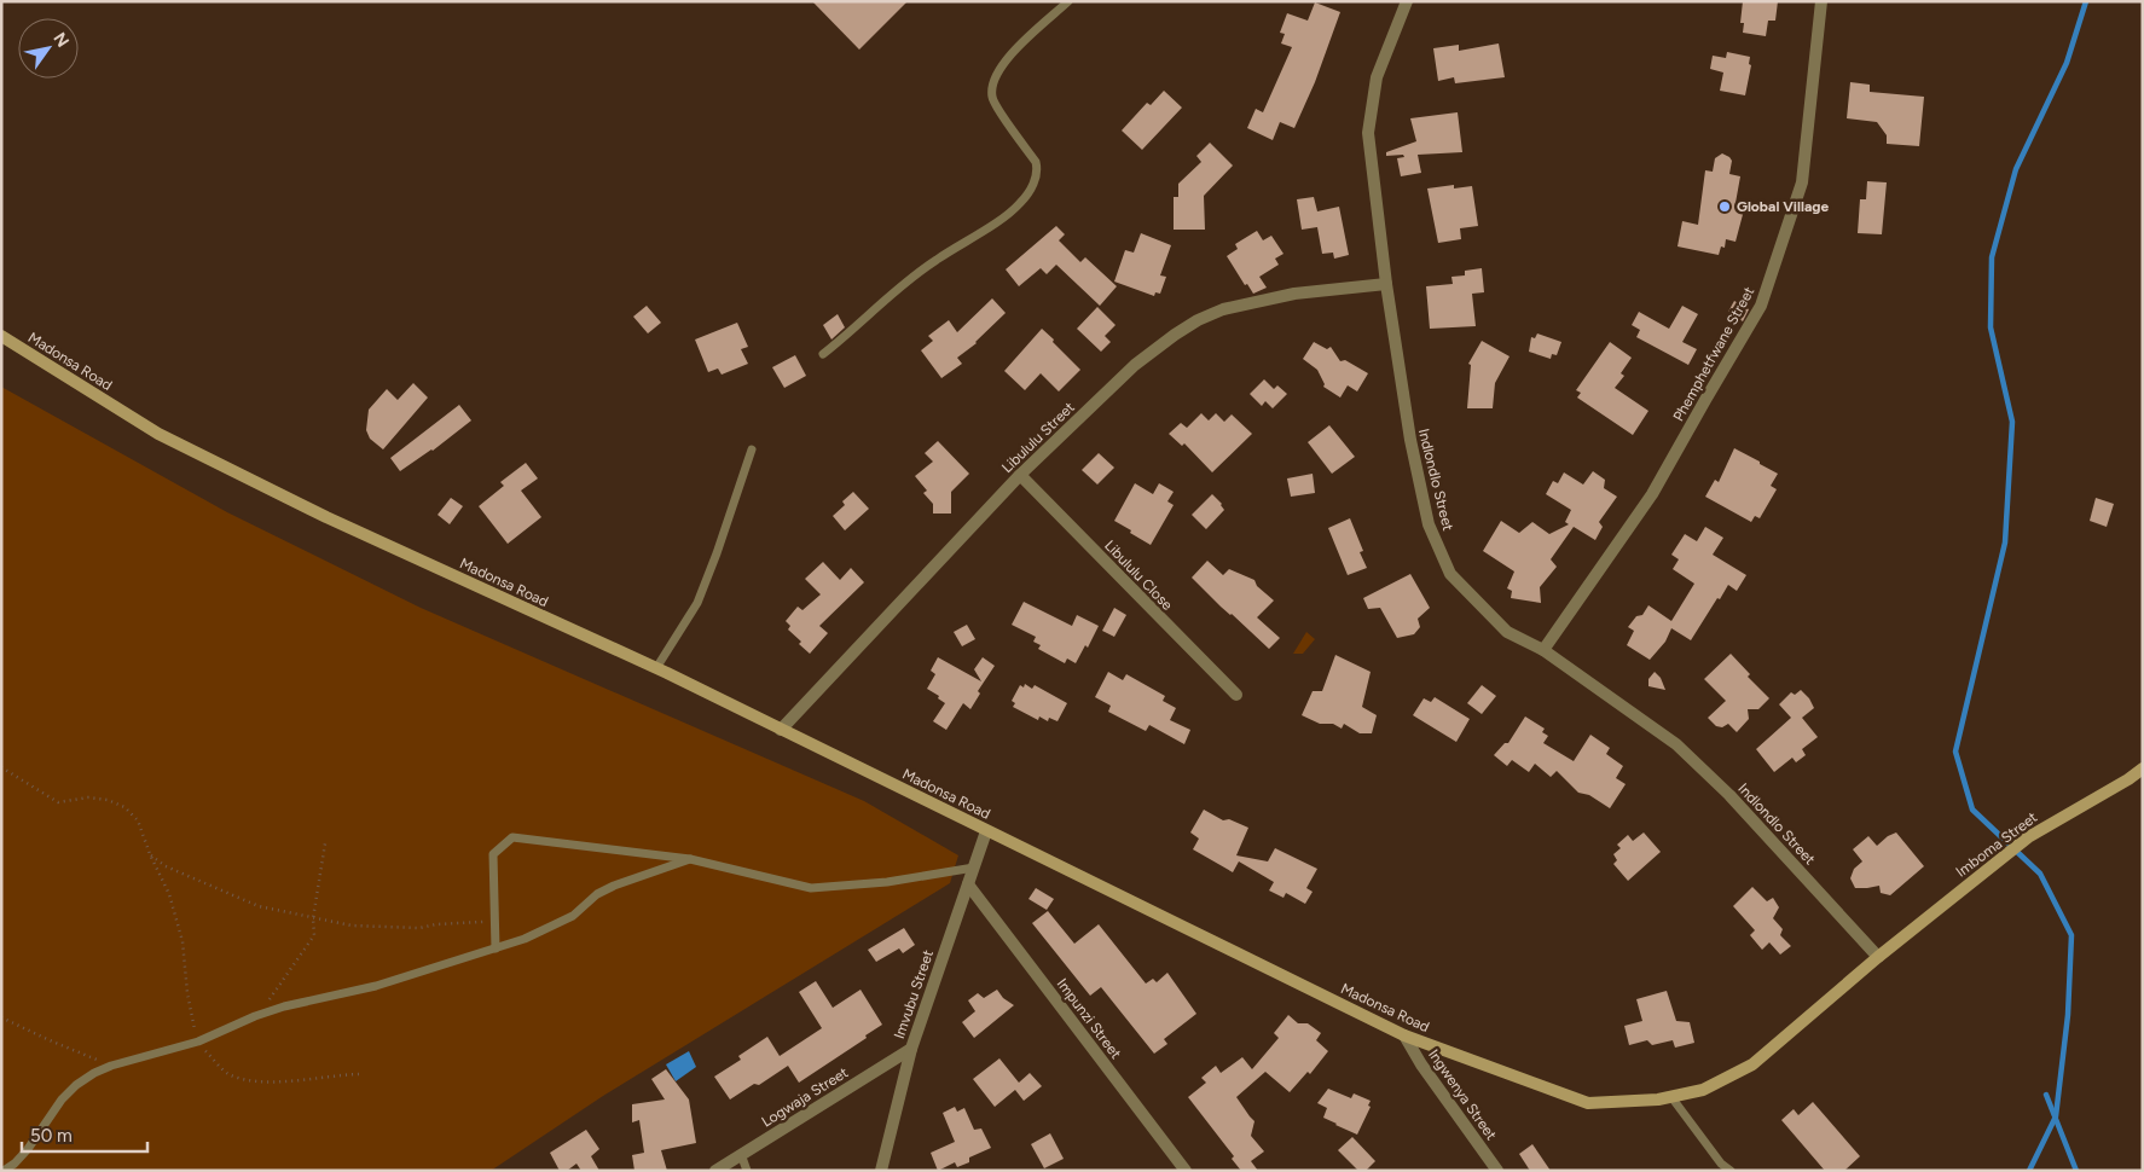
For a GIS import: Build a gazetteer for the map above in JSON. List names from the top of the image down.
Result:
{
  "streets": {
    "street": [
      "Phemphetfwane Street",
      "Madonsa Road",
      "Libululu Street",
      "Indlondlo Street",
      "Libululu Close",
      "Imboma Street",
      "Imvubu Street",
      "Impunzi Street",
      "Ingwenya Street",
      "Logwaja Street"
    ]
  },
  "crossings": [
    ["Phemphetfwane Street", "Indlondlo Street"],
    ["Madonsa Road", "Libululu Street"],
    ["Madonsa Road", "Indlondlo Street"],
    ["Madonsa Road", "Imboma Street"],
    ["Madonsa Road", "Imvubu Street"],
    ["Madonsa Road", "Ingwenya Street"],
    ["Libululu Street", "Indlondlo Street"],
    ["Libululu Street", "Libululu Close"],
    ["Indlondlo Street", "Imboma Street"],
    ["Imvubu Street", "Impunzi Street"],
    ["Imvubu Street", "Logwaja Street"]
  ],
  "places": ["Global Village"],
  "scale_bar": "50 m",
  "north": "top right"
}
